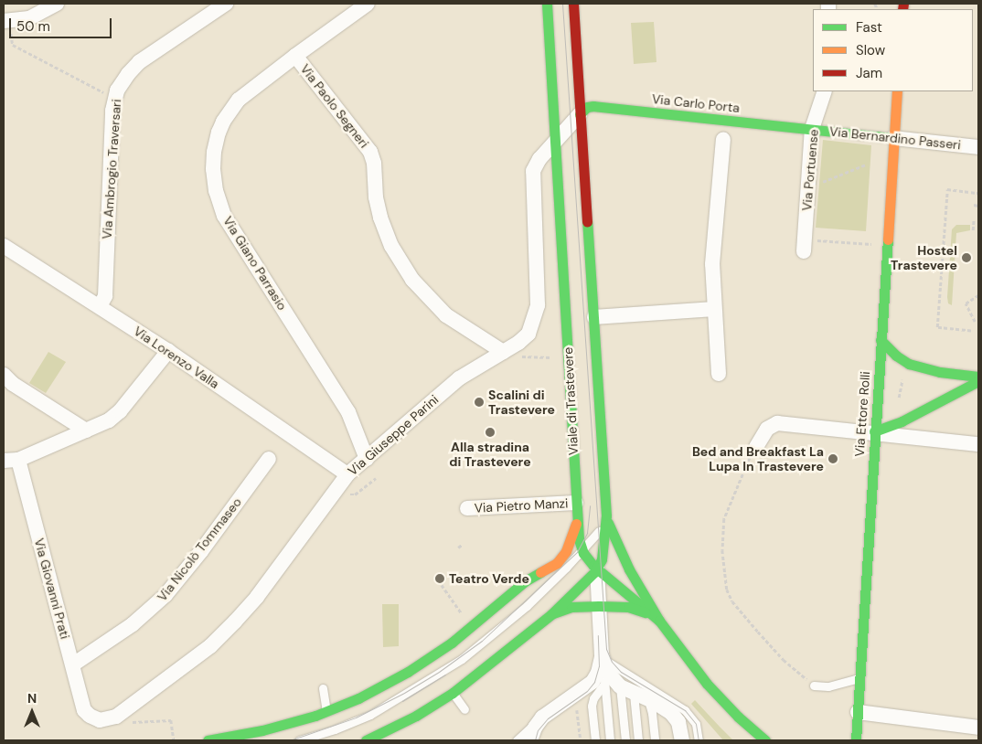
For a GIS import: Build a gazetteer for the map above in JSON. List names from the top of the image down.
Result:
{
  "streets": {
    "main road": [
      "Via Carlo Porta",
      "Via Bernardino Passeri",
      "Viale di Trastevere",
      "Via Ettore Rolli"
    ],
    "street": [
      "Via Paolo Segneri",
      "Via Ambrogio Traversari",
      "Via Portuense",
      "Via Giano Parrasio",
      "Via Lorenzo Valla",
      "Via Giuseppe Parini",
      "Via Pietro Manzi",
      "Via Nicolò Tommaseo",
      "Via Giovanni Prati"
    ]
  },
  "crossings": [
    ["Via Carlo Porta", "Via Bernardino Passeri"],
    ["Via Carlo Porta", "Via Portuense"],
    ["Via Paolo Segneri", "Via Giano Parrasio"],
    ["Via Paolo Segneri", "Via Giuseppe Parini"],
    ["Via Bernardino Passeri", "Via Portuense"],
    ["Via Bernardino Passeri", "Via Ettore Rolli"],
    ["Via Ambrogio Traversari", "Via Lorenzo Valla"],
    ["Via Giano Parrasio", "Via Giuseppe Parini"],
    ["Via Lorenzo Valla", "Via Giuseppe Parini"],
    ["Viale di Trastevere", "Via Giuseppe Parini"],
    ["Viale di Trastevere", "Via Pietro Manzi"],
    ["Via Giuseppe Parini", "Via Giovanni Prati"],
    ["Via Nicolò Tommaseo", "Via Giovanni Prati"]
  ],
  "places": [
    "Hostel Trastevere",
    "Scalini di Trastevere",
    "Alla stradina di Trastevere",
    "Bed and Breakfast La Lupa In Trastevere",
    "Teatro Verde"
  ],
  "legend": ["Fast", "Slow", "Jam"],
  "scale_bar": "50 m",
  "north": "top"
}
